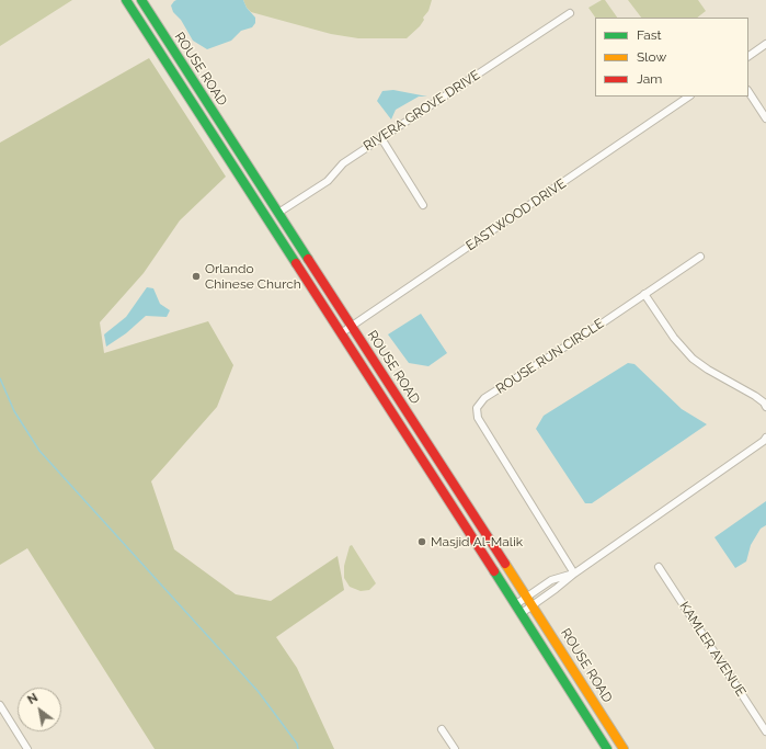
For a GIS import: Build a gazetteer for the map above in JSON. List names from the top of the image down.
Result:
{
  "streets": {
    "street": [
      "ROUSE ROAD",
      "RIVERA GROVE DRIVE",
      "EASTWOOD DRIVE",
      "ROUSE RUN CIRCLE",
      "KAMLER AVENUE"
    ]
  },
  "crossings": [
    ["ROUSE ROAD", "RIVERA GROVE DRIVE"],
    ["ROUSE ROAD", "EASTWOOD DRIVE"]
  ],
  "places": ["Orlando Chinese Church", "Masjid Al-Malik"],
  "legend": ["Fast", "Slow", "Jam"],
  "north": "top left"
}
